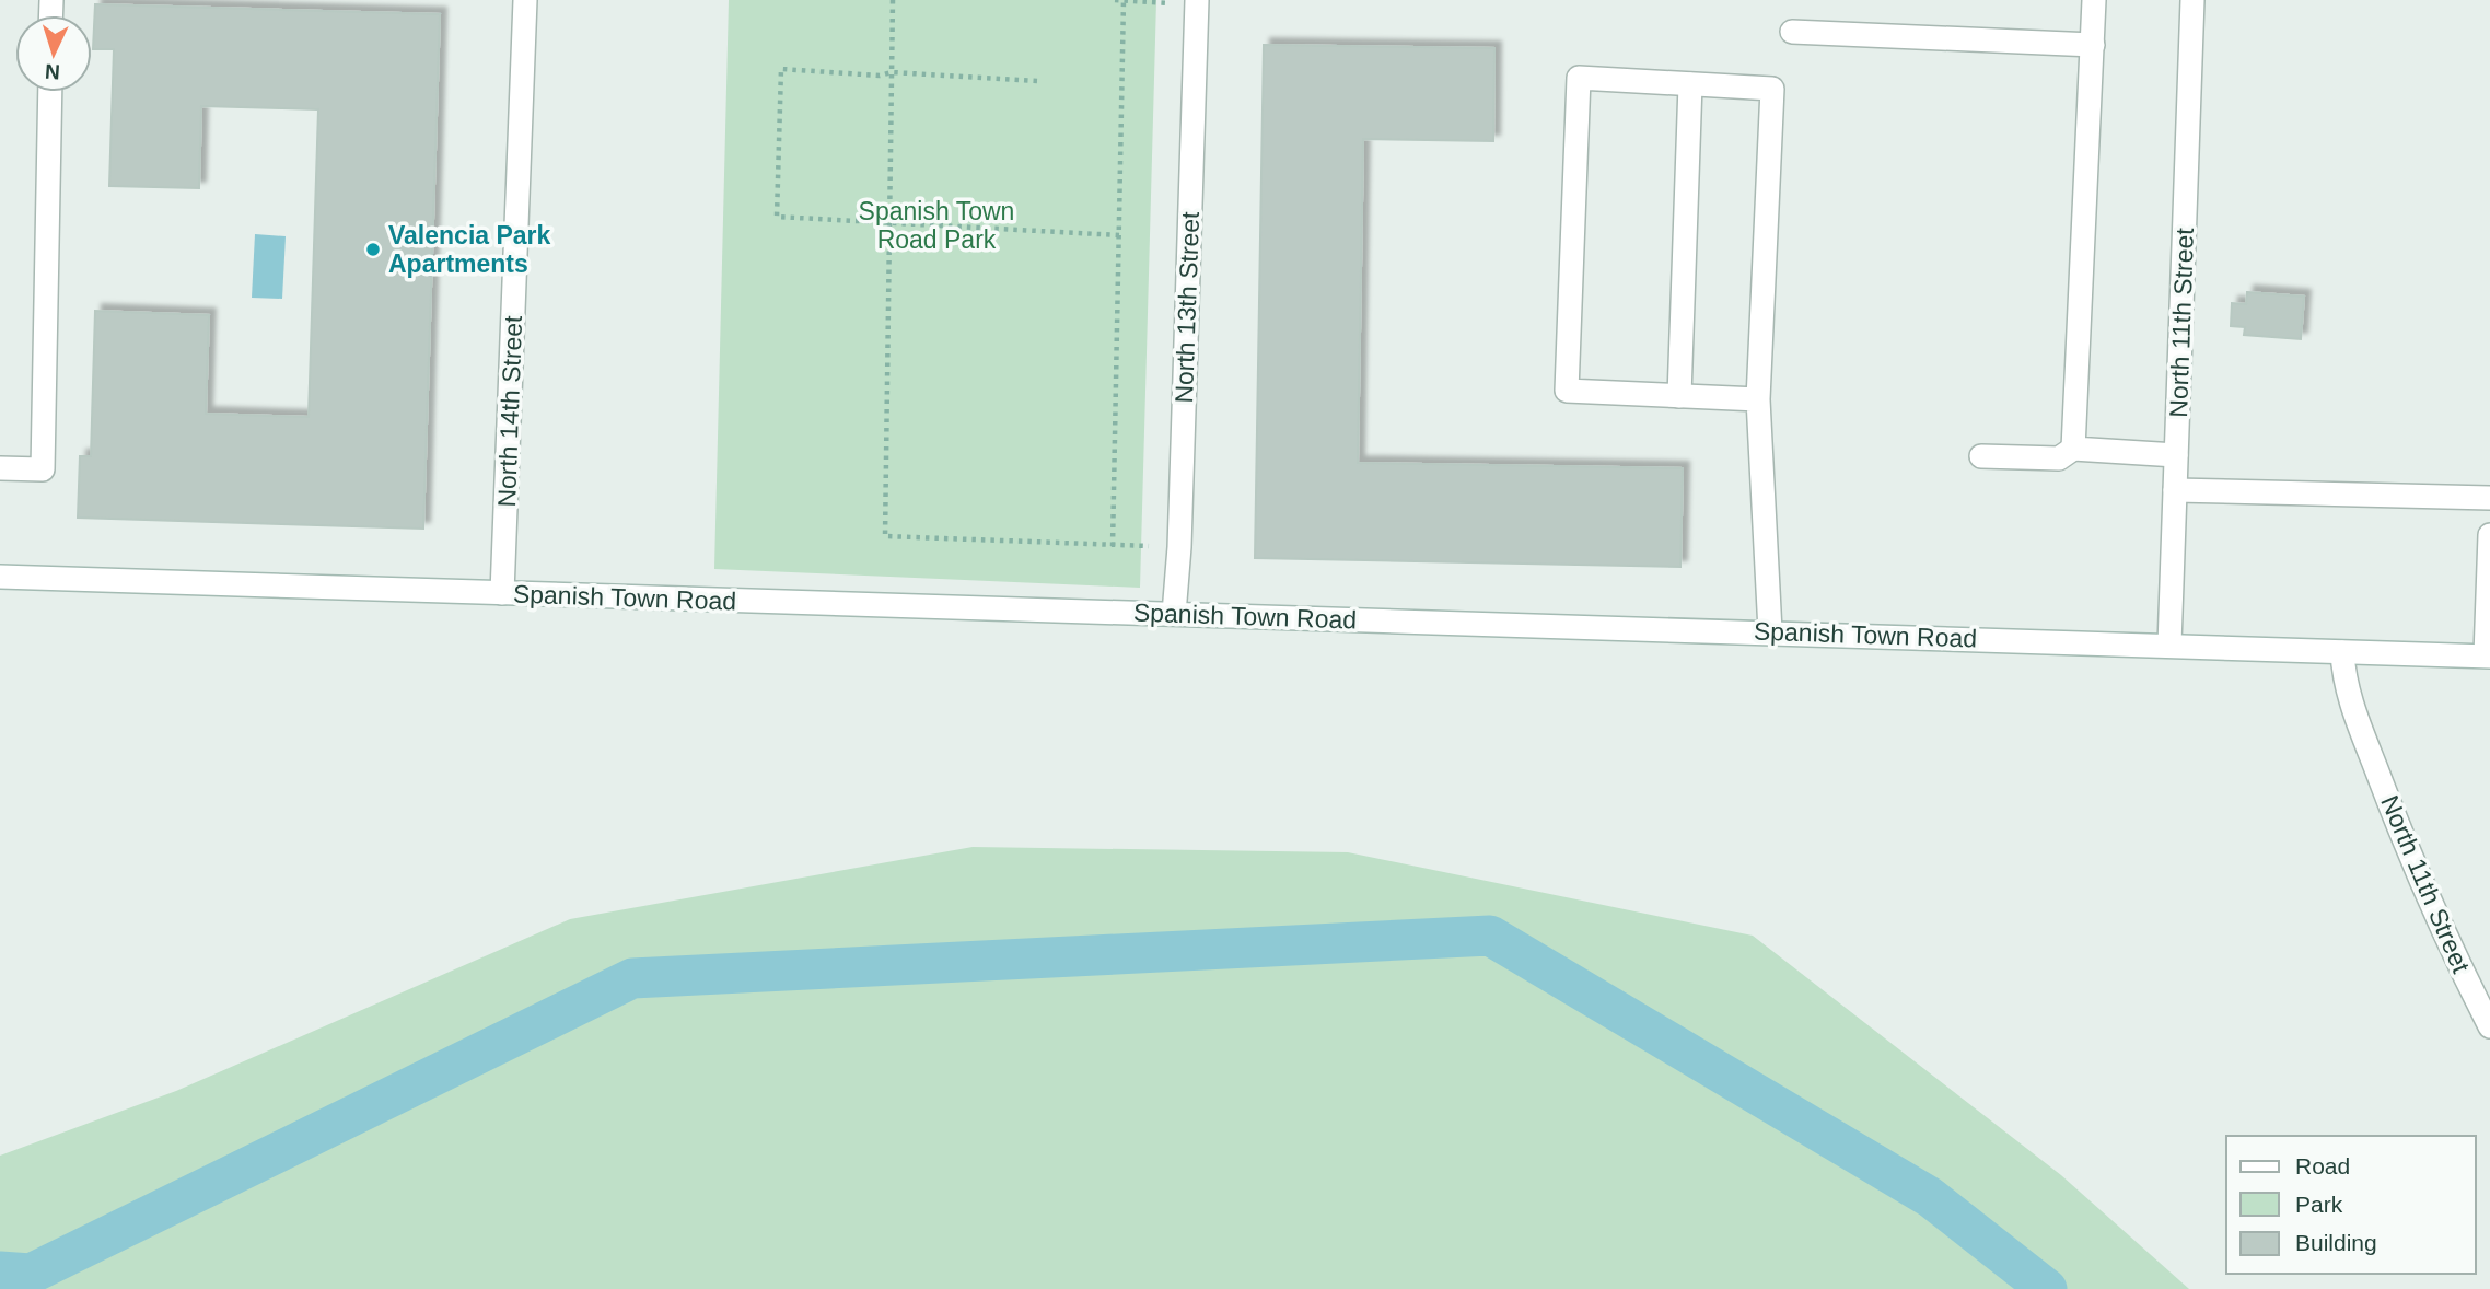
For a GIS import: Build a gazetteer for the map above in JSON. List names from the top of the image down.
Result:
{
  "streets": {
    "street": [
      "North 13th Street",
      "North 11th Street",
      "North 14th Street",
      "Spanish Town Road"
    ]
  },
  "crossings": [
    ["North 13th Street", "Spanish Town Road"],
    ["North 11th Street", "Spanish Town Road"],
    ["North 14th Street", "Spanish Town Road"]
  ],
  "parks": ["Spanish Town Road Park"],
  "places": ["Valencia Park Apartments"],
  "legend": ["Road", "Park", "Building"],
  "north": "bottom"
}
